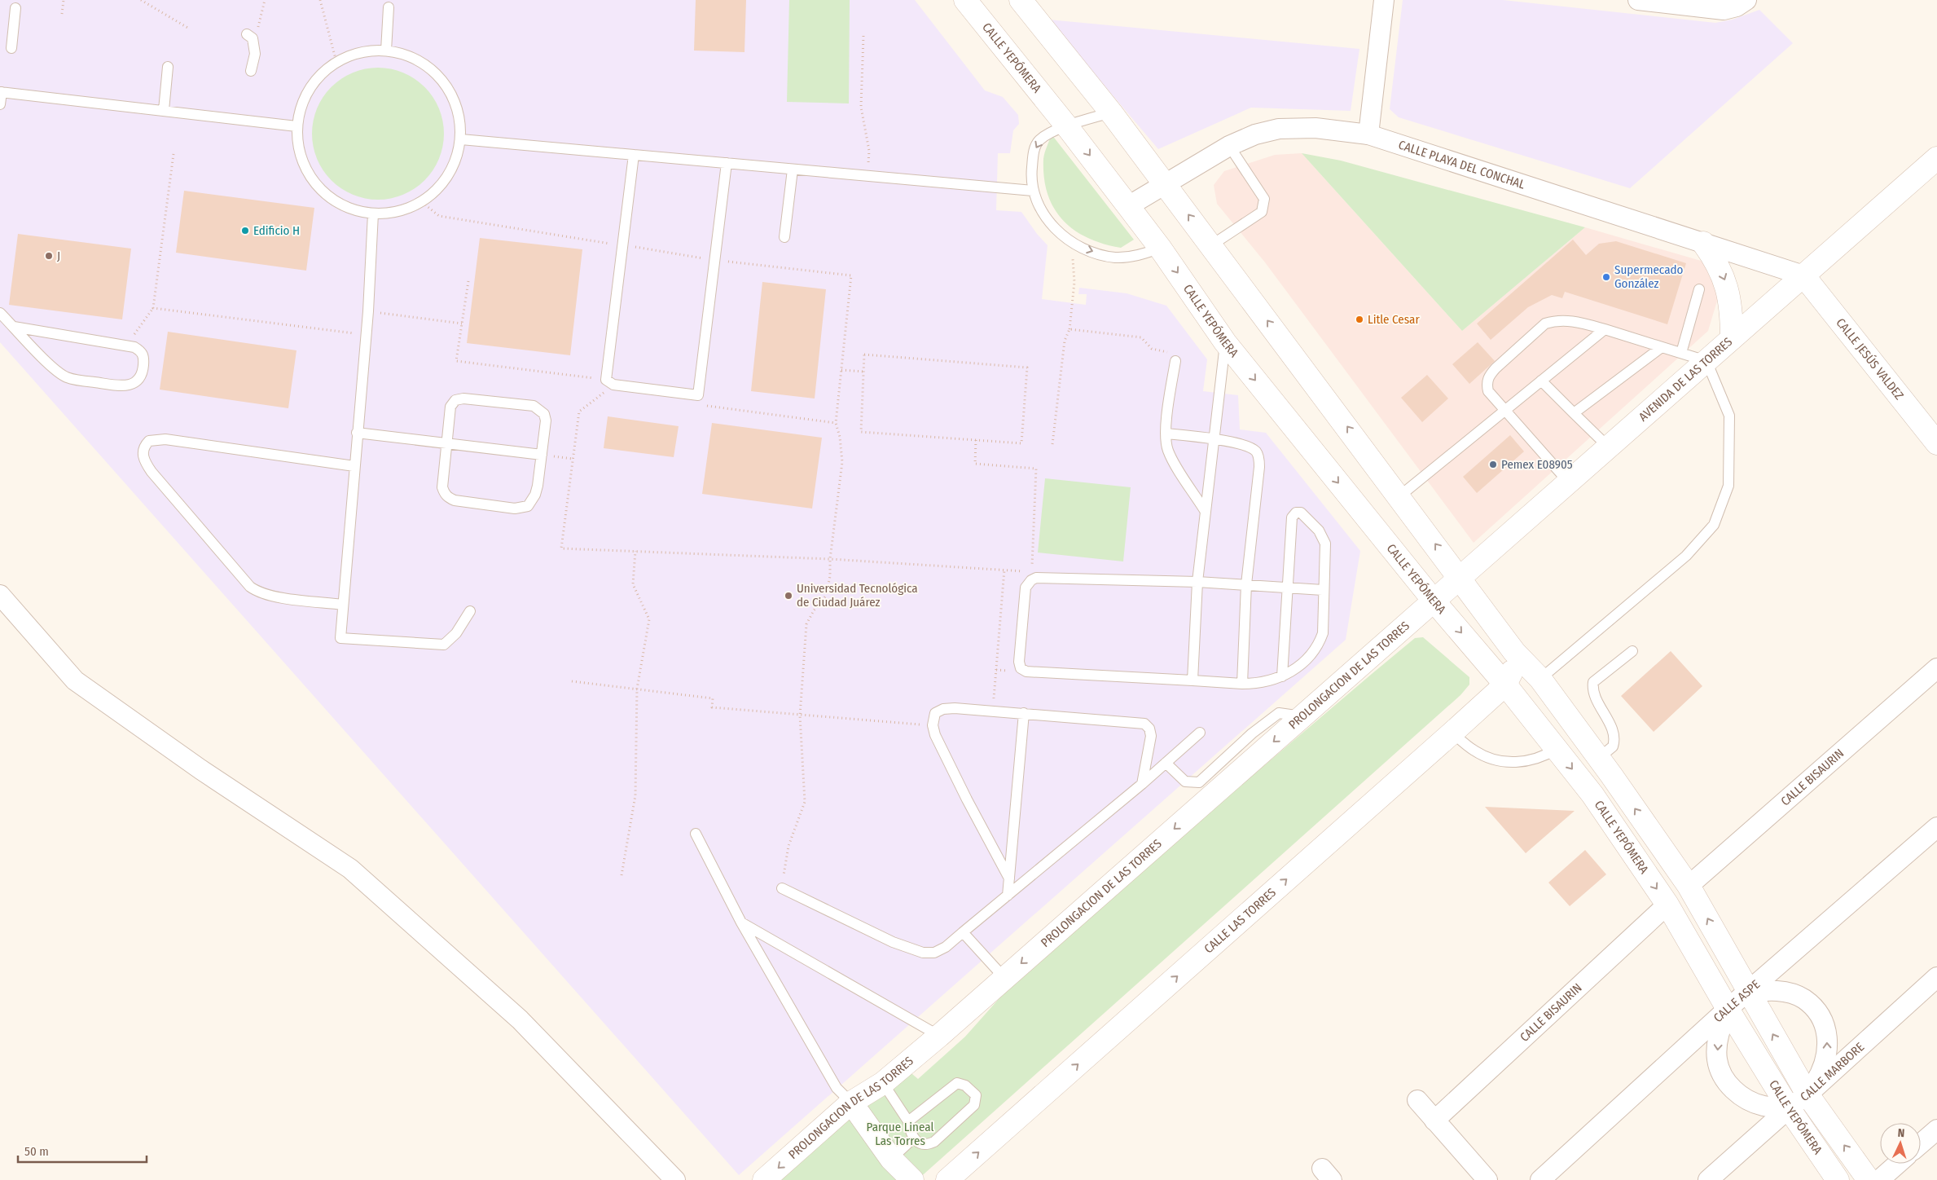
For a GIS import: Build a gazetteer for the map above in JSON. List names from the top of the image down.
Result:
{
  "streets": {
    "main road": [
      "CALLE YEPÓMERA",
      "CALLE JESÚS VALDEZ",
      "AVENIDA DE LAS TORRES",
      "PROLONGACION DE LAS TORRES",
      "CALLE LAS TORRES"
    ],
    "street": [
      "CALLE PLAYA DEL CONCHAL",
      "CALLE BISAURIN",
      "CALLE ASPE",
      "CALLE MARBORE"
    ]
  },
  "crossings": [
    ["CALLE YEPÓMERA", "CALLE PLAYA DEL CONCHAL"],
    ["CALLE YEPÓMERA", "AVENIDA DE LAS TORRES"],
    ["CALLE YEPÓMERA", "PROLONGACION DE LAS TORRES"],
    ["CALLE YEPÓMERA", "CALLE BISAURIN"],
    ["CALLE YEPÓMERA", "CALLE LAS TORRES"],
    ["CALLE YEPÓMERA", "CALLE ASPE"],
    ["CALLE YEPÓMERA", "CALLE MARBORE"],
    ["CALLE PLAYA DEL CONCHAL", "CALLE JESÚS VALDEZ"],
    ["CALLE PLAYA DEL CONCHAL", "AVENIDA DE LAS TORRES"],
    ["CALLE JESÚS VALDEZ", "AVENIDA DE LAS TORRES"],
    ["AVENIDA DE LAS TORRES", "PROLONGACION DE LAS TORRES"]
  ],
  "one_way": ["PROLONGACION DE LAS TORRES", "CALLE LAS TORRES"],
  "parks": ["Parque Lineal Las Torres"],
  "places": [
    "Edificio H",
    "J",
    "Supermecado González",
    "Litle Cesar",
    "Pemex E08905",
    "Universidad Tecnológica de Ciudad Juárez"
  ],
  "scale_bar": "50 m",
  "north": "top"
}
